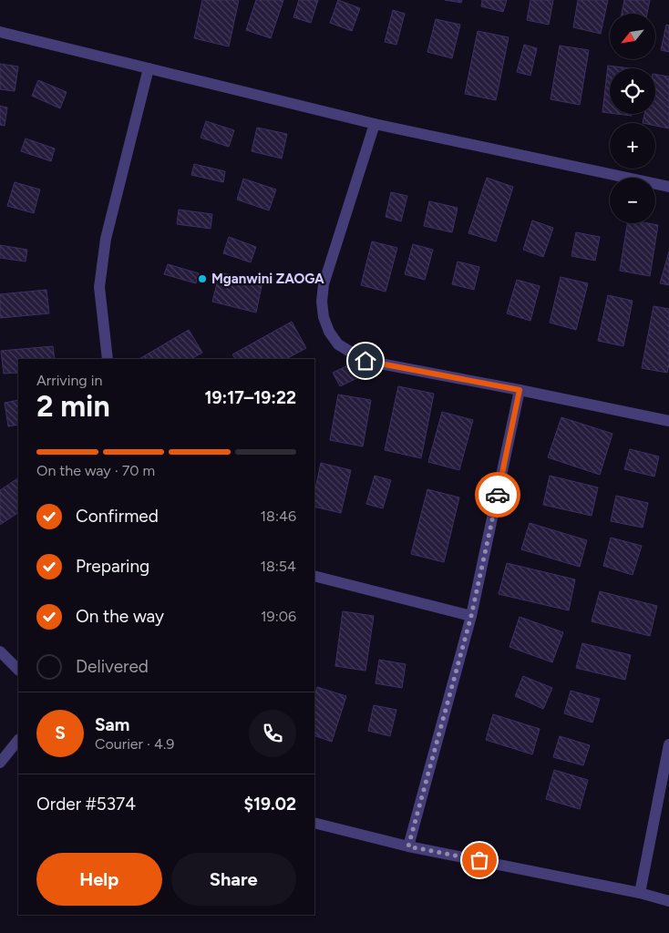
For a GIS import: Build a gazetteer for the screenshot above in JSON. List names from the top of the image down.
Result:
{
  "places": ["Mganwini ZAOGA"],
  "north": "bottom left",
  "page": {
    "map_buttons": ["+", "−"],
    "heading": ["2 min", "Arriving in", "19:17–19:22"],
    "panel": [
      "Sam",
      "Courier · 4.9",
      "Order #5374",
      "$19.02"
    ],
    "bar": "On the way · 70 m",
    "list": [
      ["Confirmed", "18:46"],
      ["Preparing", "18:54"],
      ["On the way", "19:06"],
      "Delivered"
    ],
    "round": "S",
    "buttons": ["Help", "Share"]
  }
}
